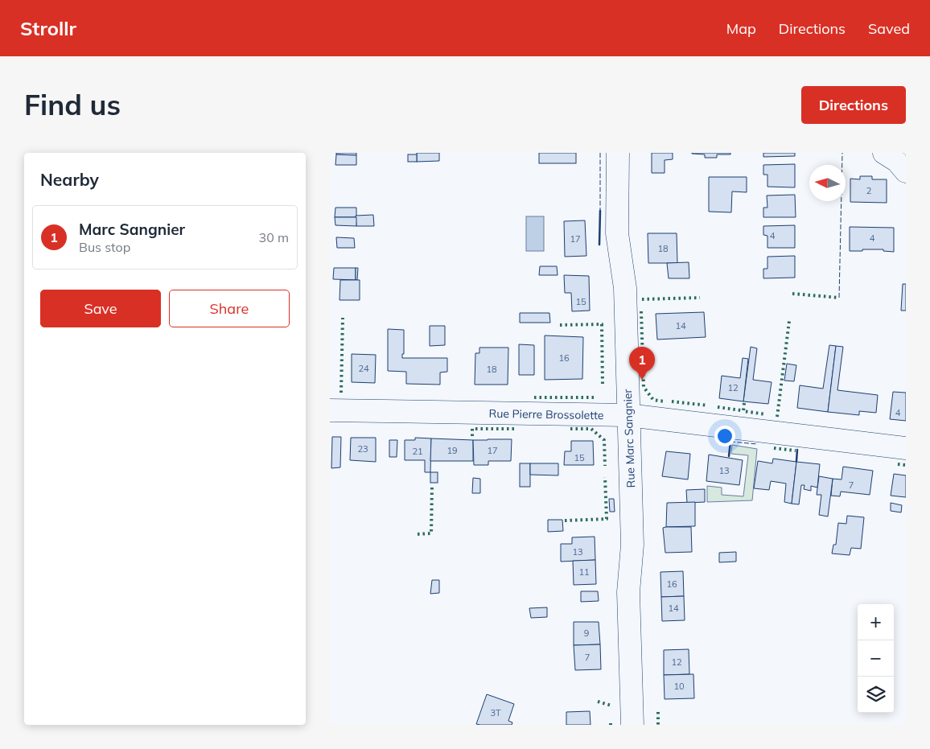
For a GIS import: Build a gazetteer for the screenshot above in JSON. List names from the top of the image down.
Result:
{
  "streets": {
    "street": ["Rue Pierre Brossolette", "Rue Marc Sangnier"]
  },
  "crossings": [
    ["Rue Pierre Brossolette", "Rue Marc Sangnier"]
  ],
  "house_numbers": [
    "2",
    "4",
    "4",
    "17",
    "18",
    "15",
    "14",
    "16",
    "24",
    "18",
    "12",
    "4",
    "23",
    "19",
    "17",
    "21",
    "15",
    "13",
    "7",
    "13",
    "11",
    "16",
    "14",
    "9",
    "7",
    "12",
    "10",
    "3T"
  ],
  "north": "left",
  "page": {
    "header": "Strollr",
    "nav": ["Map", "Directions", "Saved"],
    "buttons": [
      "Directions",
      ["Save", "Share"]
    ],
    "title": "Find us",
    "heading": "Nearby",
    "list": [
      {
        "mark": "1",
        "name": "Marc Sangnier",
        "note": "Bus stop",
        "value": "30 m"
      }
    ],
    "pins": "1",
    "map_buttons": ["+", "−"]
  }
}
